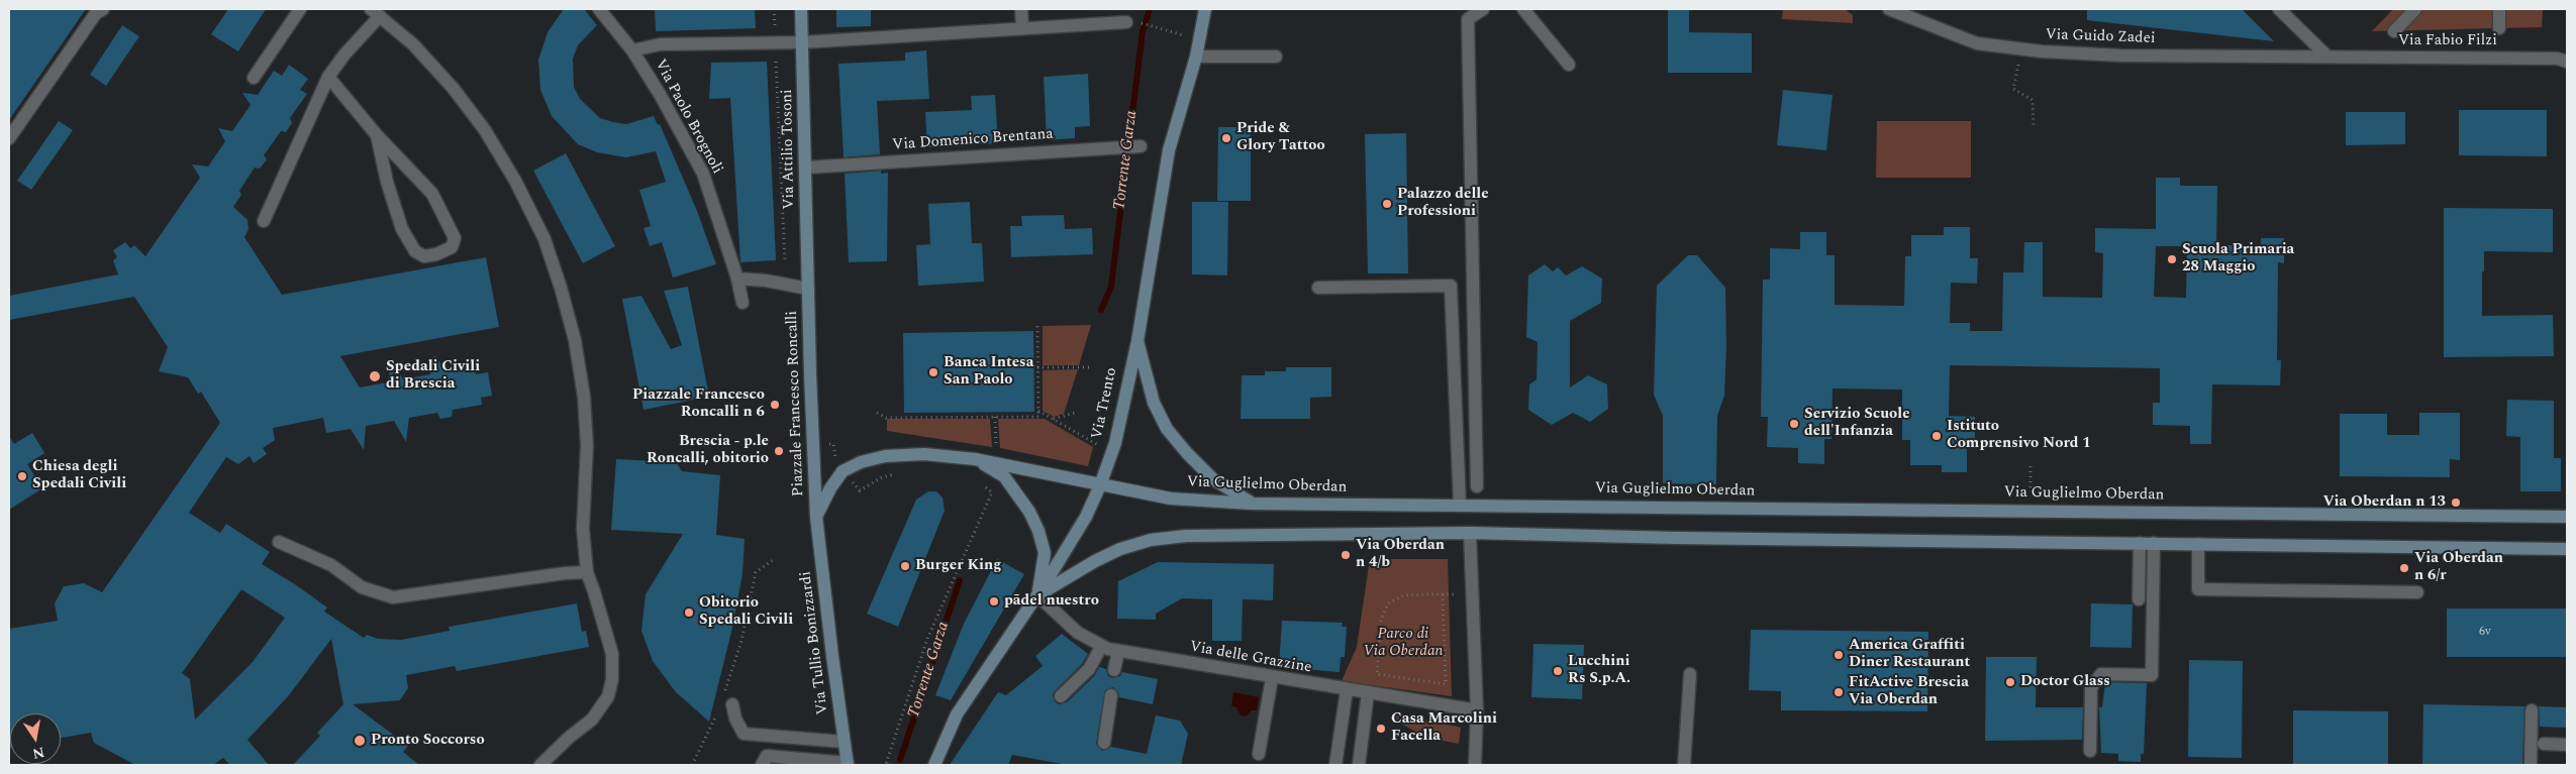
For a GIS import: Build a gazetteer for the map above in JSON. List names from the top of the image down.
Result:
{
  "streets": {
    "main road": [
      "Via Attilio Tosoni",
      "Piazzale Francesco Roncalli",
      "Via Trento",
      "Via Guglielmo Oberdan",
      "Via Tullio Bonizzardi"
    ],
    "street": [
      "Via Guido Zadei",
      "Via Fabio Filzi",
      "Via Paolo Brognoli",
      "Via Domenico Brentana",
      "Via delle Grazzine"
    ]
  },
  "crossings": [
    ["Via Guido Zadei", "Via Fabio Filzi"],
    ["Via Paolo Brognoli", "Via Attilio Tosoni"],
    ["Via Domenico Brentana", "Via Attilio Tosoni"],
    ["Via Attilio Tosoni", "Piazzale Francesco Roncalli"],
    ["Piazzale Francesco Roncalli", "Via Guglielmo Oberdan"],
    ["Piazzale Francesco Roncalli", "Via Tullio Bonizzardi"],
    ["Via Trento", "Via Guglielmo Oberdan"],
    ["Via Trento", "Via delle Grazzine"],
    ["Via Guglielmo Oberdan", "Via Tullio Bonizzardi"]
  ],
  "water": ["Torrente Garza"],
  "parks": ["Parco di Via Oberdan"],
  "places": [
    "Pride & Glory Tattoo",
    "Palazzo delle Professioni",
    "Scuola Primaria 28 Maggio",
    "Banca Intesa San Paolo",
    "Spedali Civili di Brescia",
    "Piazzale Francesco Roncalli n 6",
    "Servizio Scuole dell'Infanzia",
    "Istituto Comprensivo Nord 1",
    "Brescia - p.le Roncalli, obitorio",
    "Chiesa degli Spedali Civili",
    "Via Oberdan n 13",
    "Via Oberdan n 4/b",
    "Burger King",
    "Via Oberdan n 6/r",
    "pādel nuestro",
    "Obitorio Spedali Civili",
    "America Graffiti Diner Restaurant",
    "Lucchini Rs S.p.A.",
    "Doctor Glass",
    "FitActive Brescia Via Oberdan",
    "Casa Marcolini Facella",
    "Pronto Soccorso"
  ],
  "house_numbers": ["6v"],
  "north": "bottom"
}
